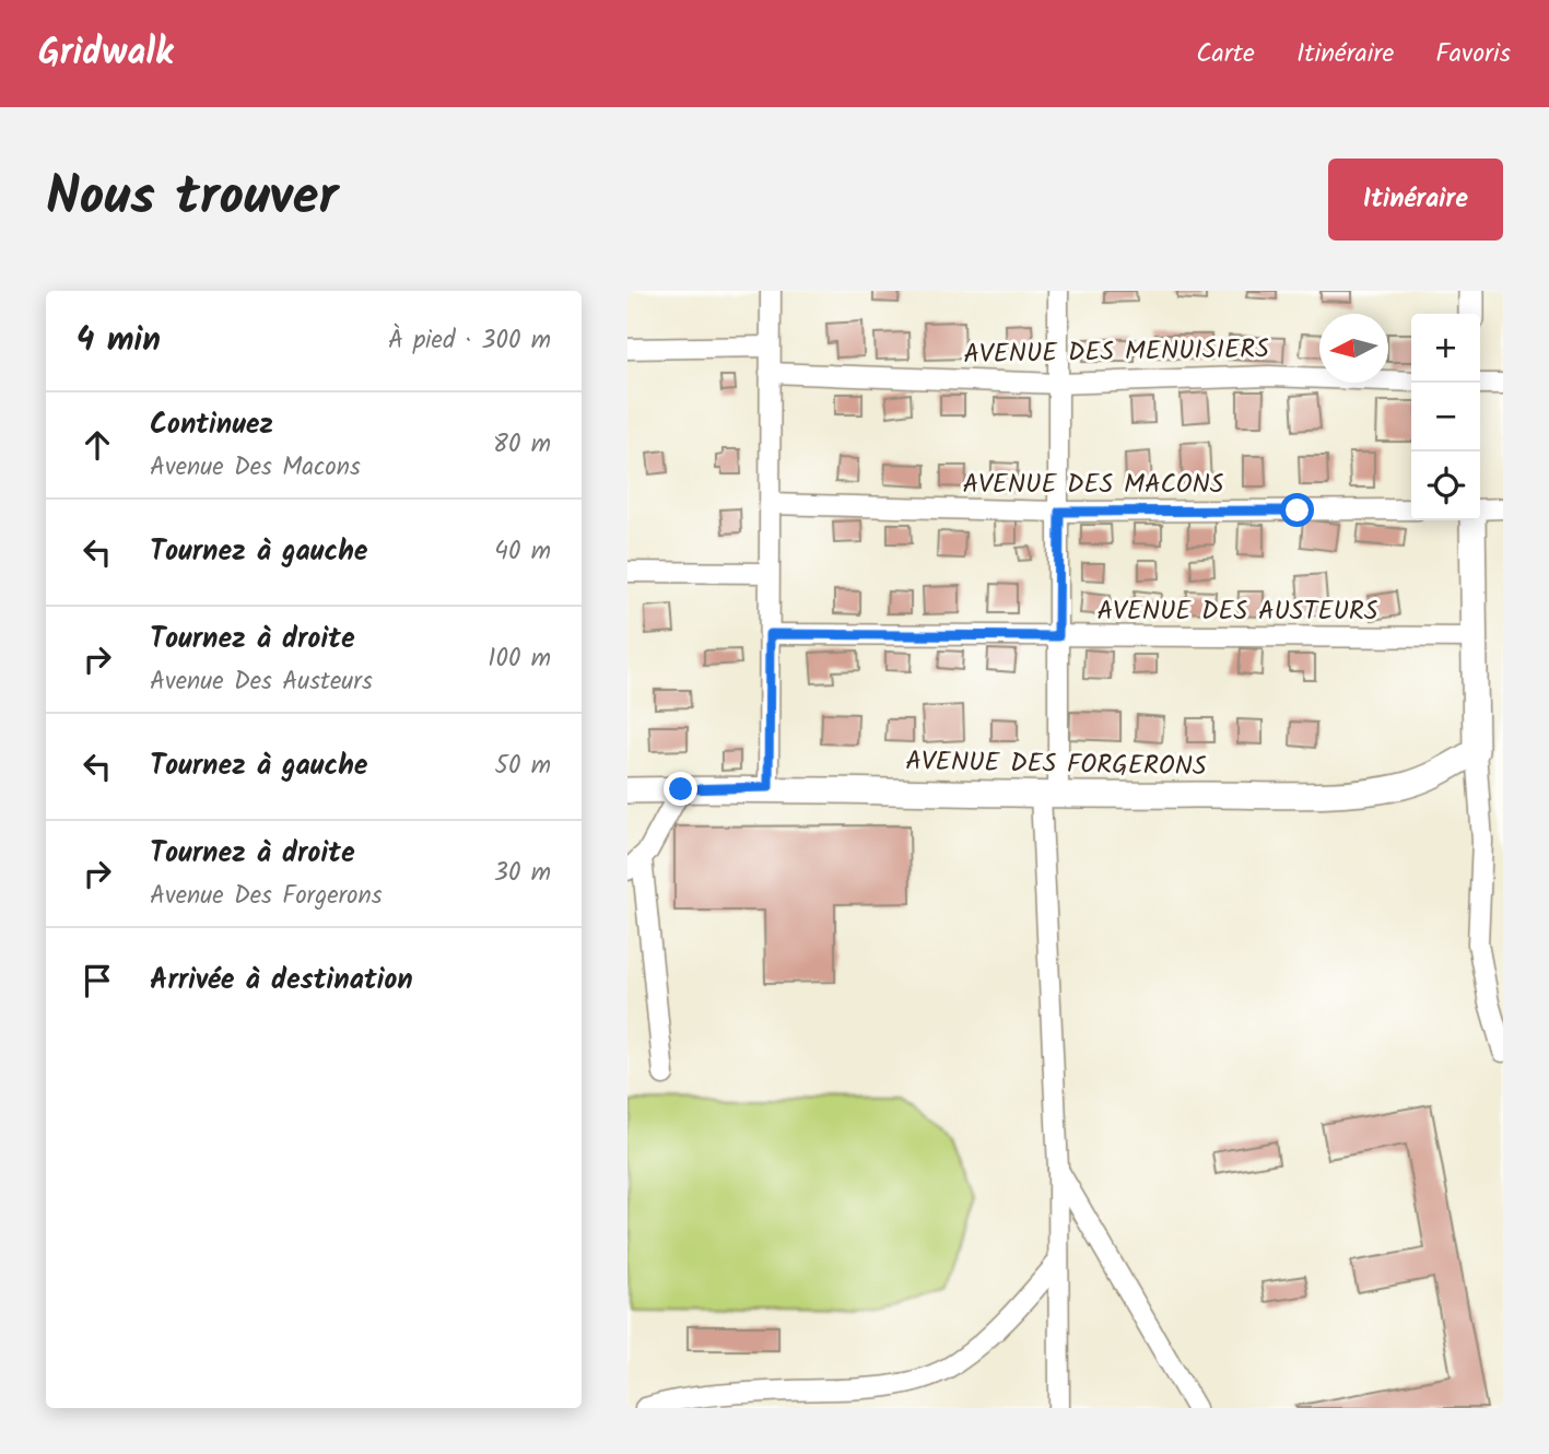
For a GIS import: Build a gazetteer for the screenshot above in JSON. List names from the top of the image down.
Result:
{
  "streets": {
    "street": [
      "AVENUE DES MENUISIERS",
      "AVENUE DES MACONS",
      "AVENUE DES AUSTEURS",
      "AVENUE DES FORGERONS"
    ]
  },
  "north": "left",
  "page": {
    "header": "Gridwalk",
    "nav": ["Carte", "Itinéraire", "Favoris"],
    "title": "Nous trouver",
    "buttons": "Itinéraire",
    "heading": ["4 min", "À pied · 300 m"],
    "map_buttons": ["+", "−"],
    "list": [
      ["Continuez", "Avenue Des Macons", "80 m"],
      ["Tournez à gauche", "40 m"],
      ["Tournez à droite", "Avenue Des Austeurs", "100 m"],
      ["Tournez à gauche", "50 m"],
      ["Tournez à droite", "Avenue Des Forgerons", "30 m"],
      "Arrivée à destination"
    ]
  }
}
